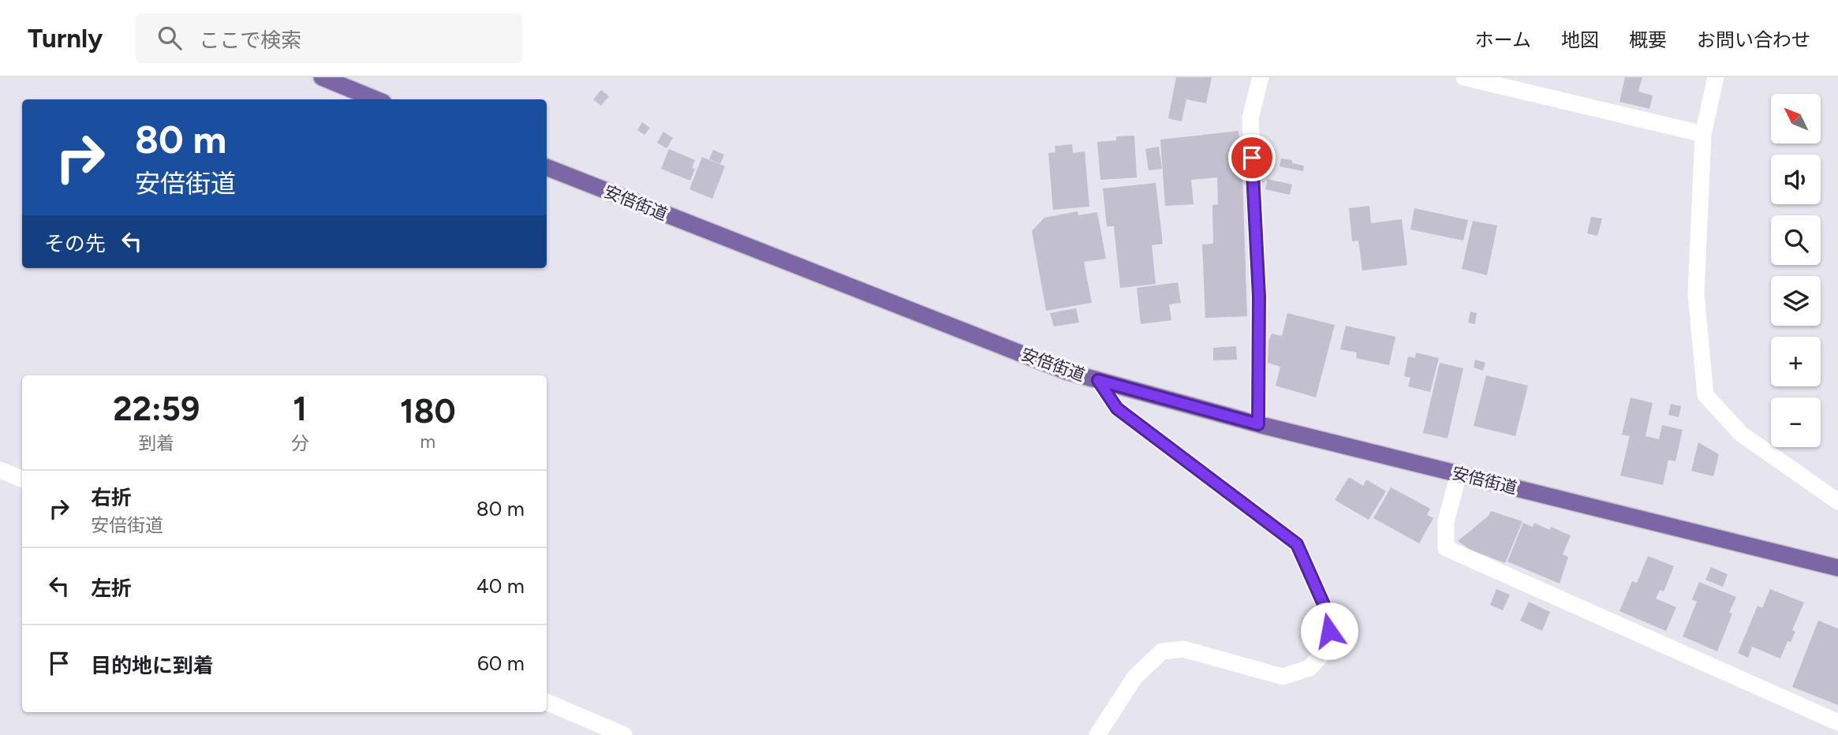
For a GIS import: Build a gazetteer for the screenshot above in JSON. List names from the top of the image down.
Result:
{
  "streets": {
    "main road": ["安倍街道"]
  },
  "north": "top left",
  "page": {
    "header": "Turnly",
    "search": "ここで検索",
    "nav": [
      "ホーム",
      "地図",
      "概要",
      "お問い合わせ"
    ],
    "map_buttons": ["+", "−"],
    "turn": ["80 m", "安倍街道"],
    "then": "その先",
    "eta": [
      "22:59",
      "到着",
      "1",
      "分",
      "180",
      "m"
    ],
    "list": [
      {
        "name": "右折",
        "note": "安倍街道",
        "value": "80 m"
      },
      {
        "name": "左折",
        "value": "40 m"
      },
      {
        "name": "目的地に到着",
        "value": "60 m"
      }
    ]
  }
}
